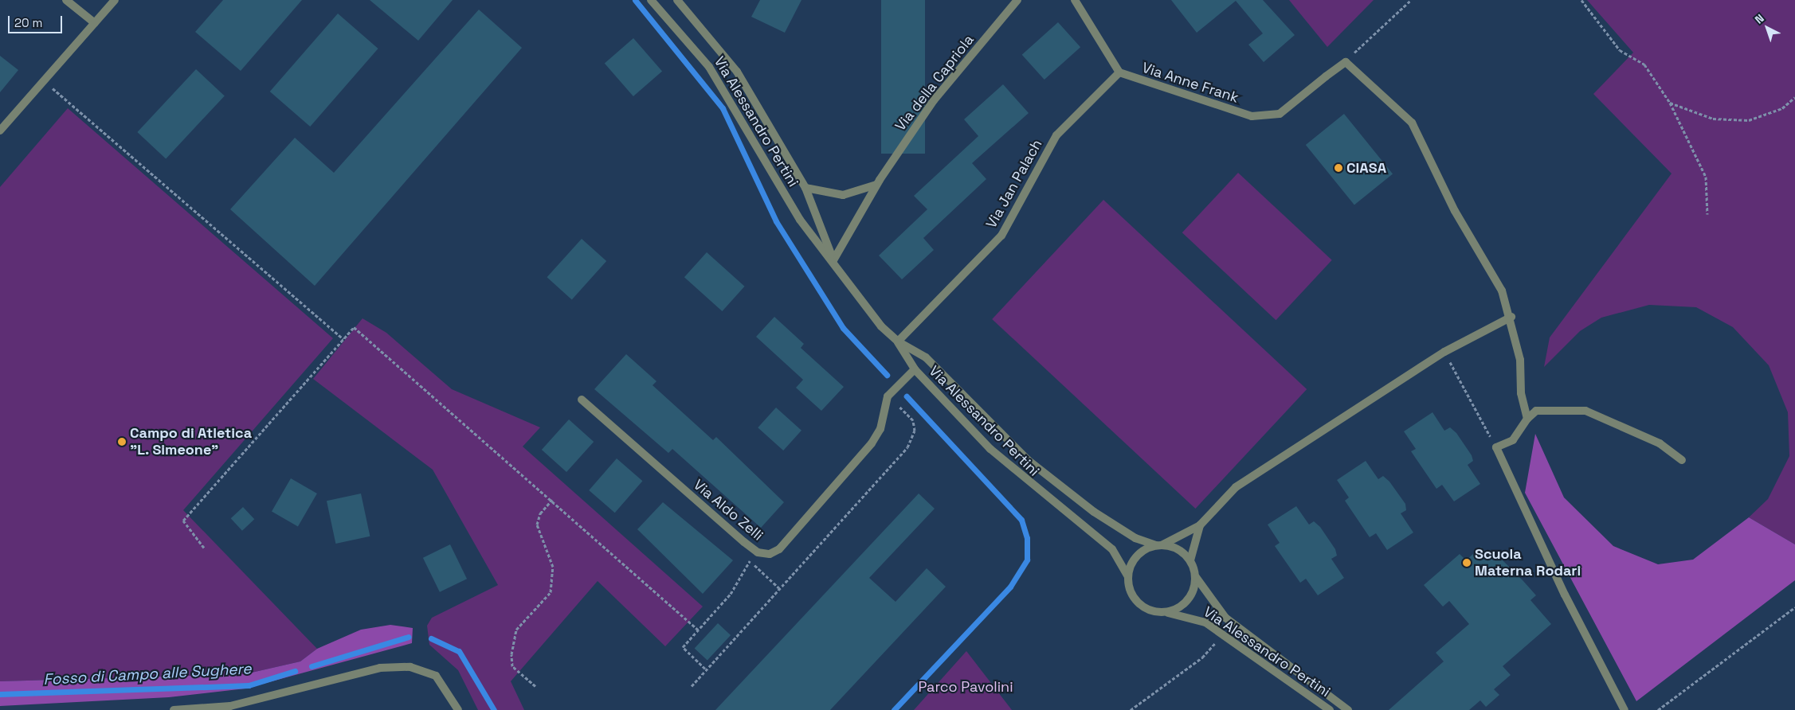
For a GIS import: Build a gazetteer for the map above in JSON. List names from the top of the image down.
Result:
{
  "streets": {
    "street": [
      "Via della Capriola",
      "Via Anne Frank",
      "Via Alessandro Pertini",
      "Via Jan Palach",
      "Via Aldo Zelli"
    ]
  },
  "crossings": [
    ["Via della Capriola", "Via Alessandro Pertini"],
    ["Via Anne Frank", "Via Jan Palach"],
    ["Via Alessandro Pertini", "Via Jan Palach"]
  ],
  "water": ["Fosso di Campo alle Sughere"],
  "parks": ["Parco Pavolini"],
  "places": ["CIASA", "Campo di Atletica \"L. Simeone\"", "Scuola Materna Rodari"],
  "scale_bar": "20 m",
  "north": "top left"
}
